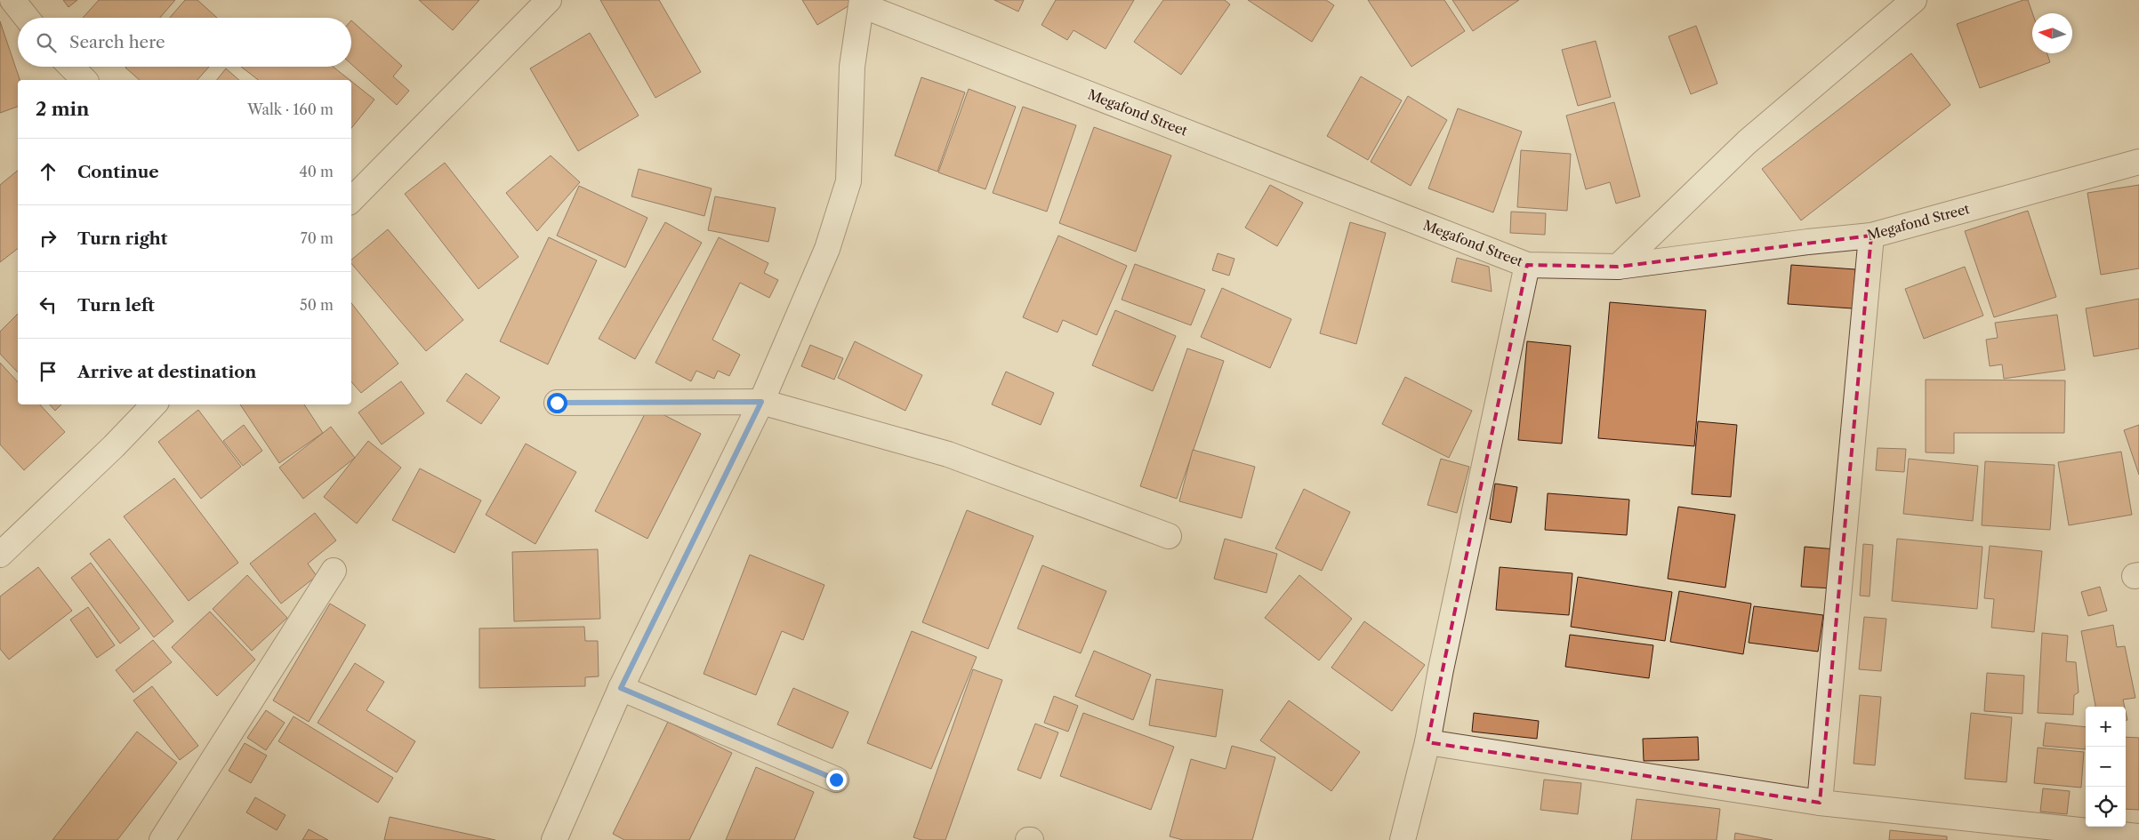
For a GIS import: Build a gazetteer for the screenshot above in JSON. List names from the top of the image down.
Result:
{
  "streets": {
    "street": ["Megafond Street"]
  },
  "north": "left",
  "page": {
    "search": "Search here",
    "heading": ["2 min", "Walk · 160 m"],
    "list": [
      ["Continue", "40 m"],
      ["Turn right", "70 m"],
      ["Turn left", "50 m"],
      "Arrive at destination"
    ],
    "map_buttons": ["+", "−"]
  }
}
